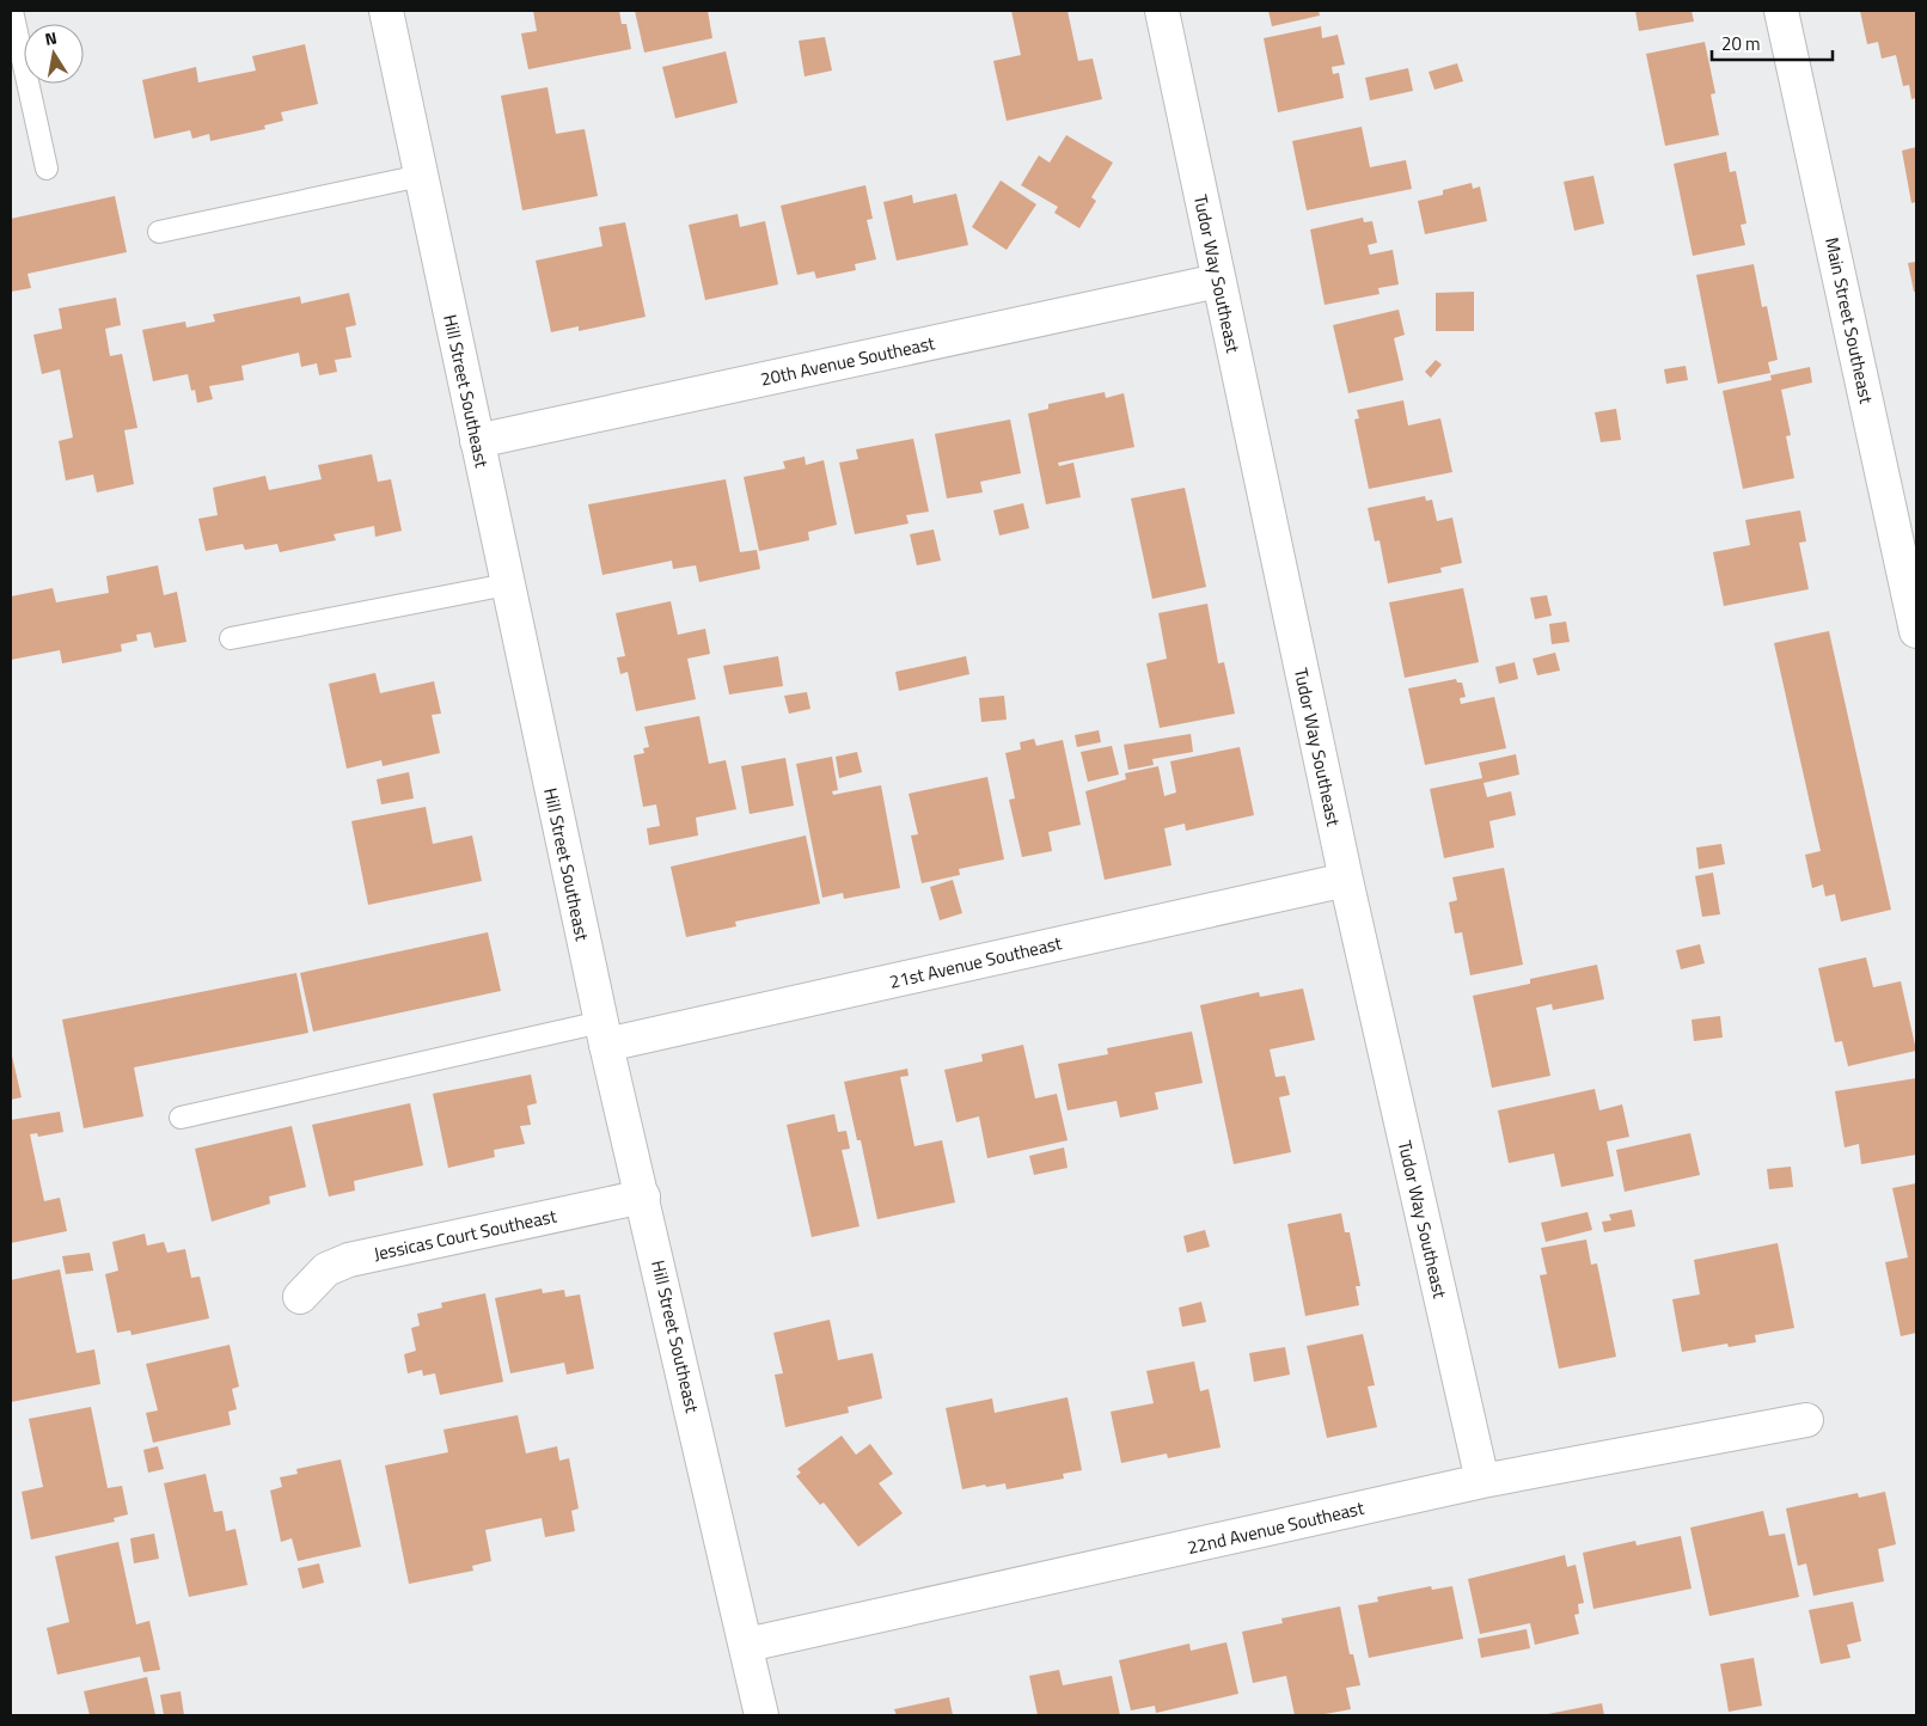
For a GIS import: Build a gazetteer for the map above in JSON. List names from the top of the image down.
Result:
{
  "streets": {
    "street": [
      "Tudor Way Southeast",
      "Main Street Southeast",
      "20th Avenue Southeast",
      "Hill Street Southeast",
      "21st Avenue Southeast",
      "Jessicas Court Southeast",
      "22nd Avenue Southeast"
    ]
  },
  "crossings": [
    ["Tudor Way Southeast", "20th Avenue Southeast"],
    ["Tudor Way Southeast", "21st Avenue Southeast"],
    ["Tudor Way Southeast", "22nd Avenue Southeast"],
    ["20th Avenue Southeast", "Hill Street Southeast"],
    ["Hill Street Southeast", "21st Avenue Southeast"],
    ["Hill Street Southeast", "Jessicas Court Southeast"],
    ["Hill Street Southeast", "22nd Avenue Southeast"]
  ],
  "scale_bar": "20 m",
  "north": "top"
}
